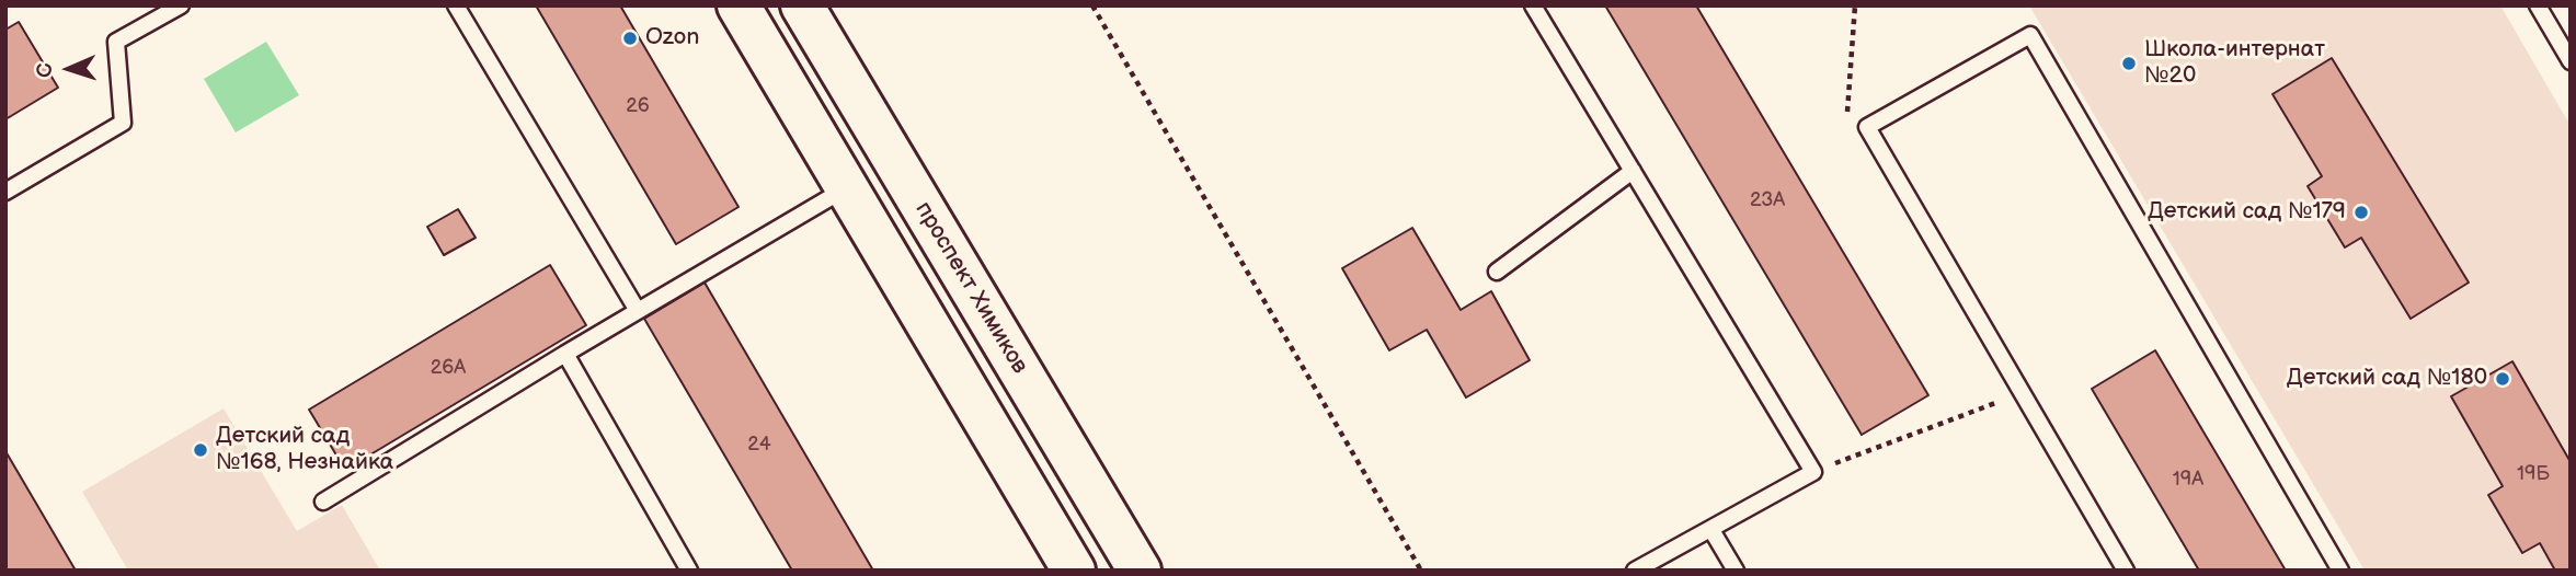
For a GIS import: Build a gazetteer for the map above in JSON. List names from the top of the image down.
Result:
{
  "streets": {
    "main road": ["проспект Химиков"]
  },
  "places": [
    "Ozon",
    "Школа-интернат №20",
    "Детский сад №179",
    "Детский сад №180",
    "Детский сад №168, Незнайка"
  ],
  "house_numbers": [
    "26",
    "23А",
    "26А",
    "24",
    "19Б",
    "19А"
  ],
  "north": "left"
}
